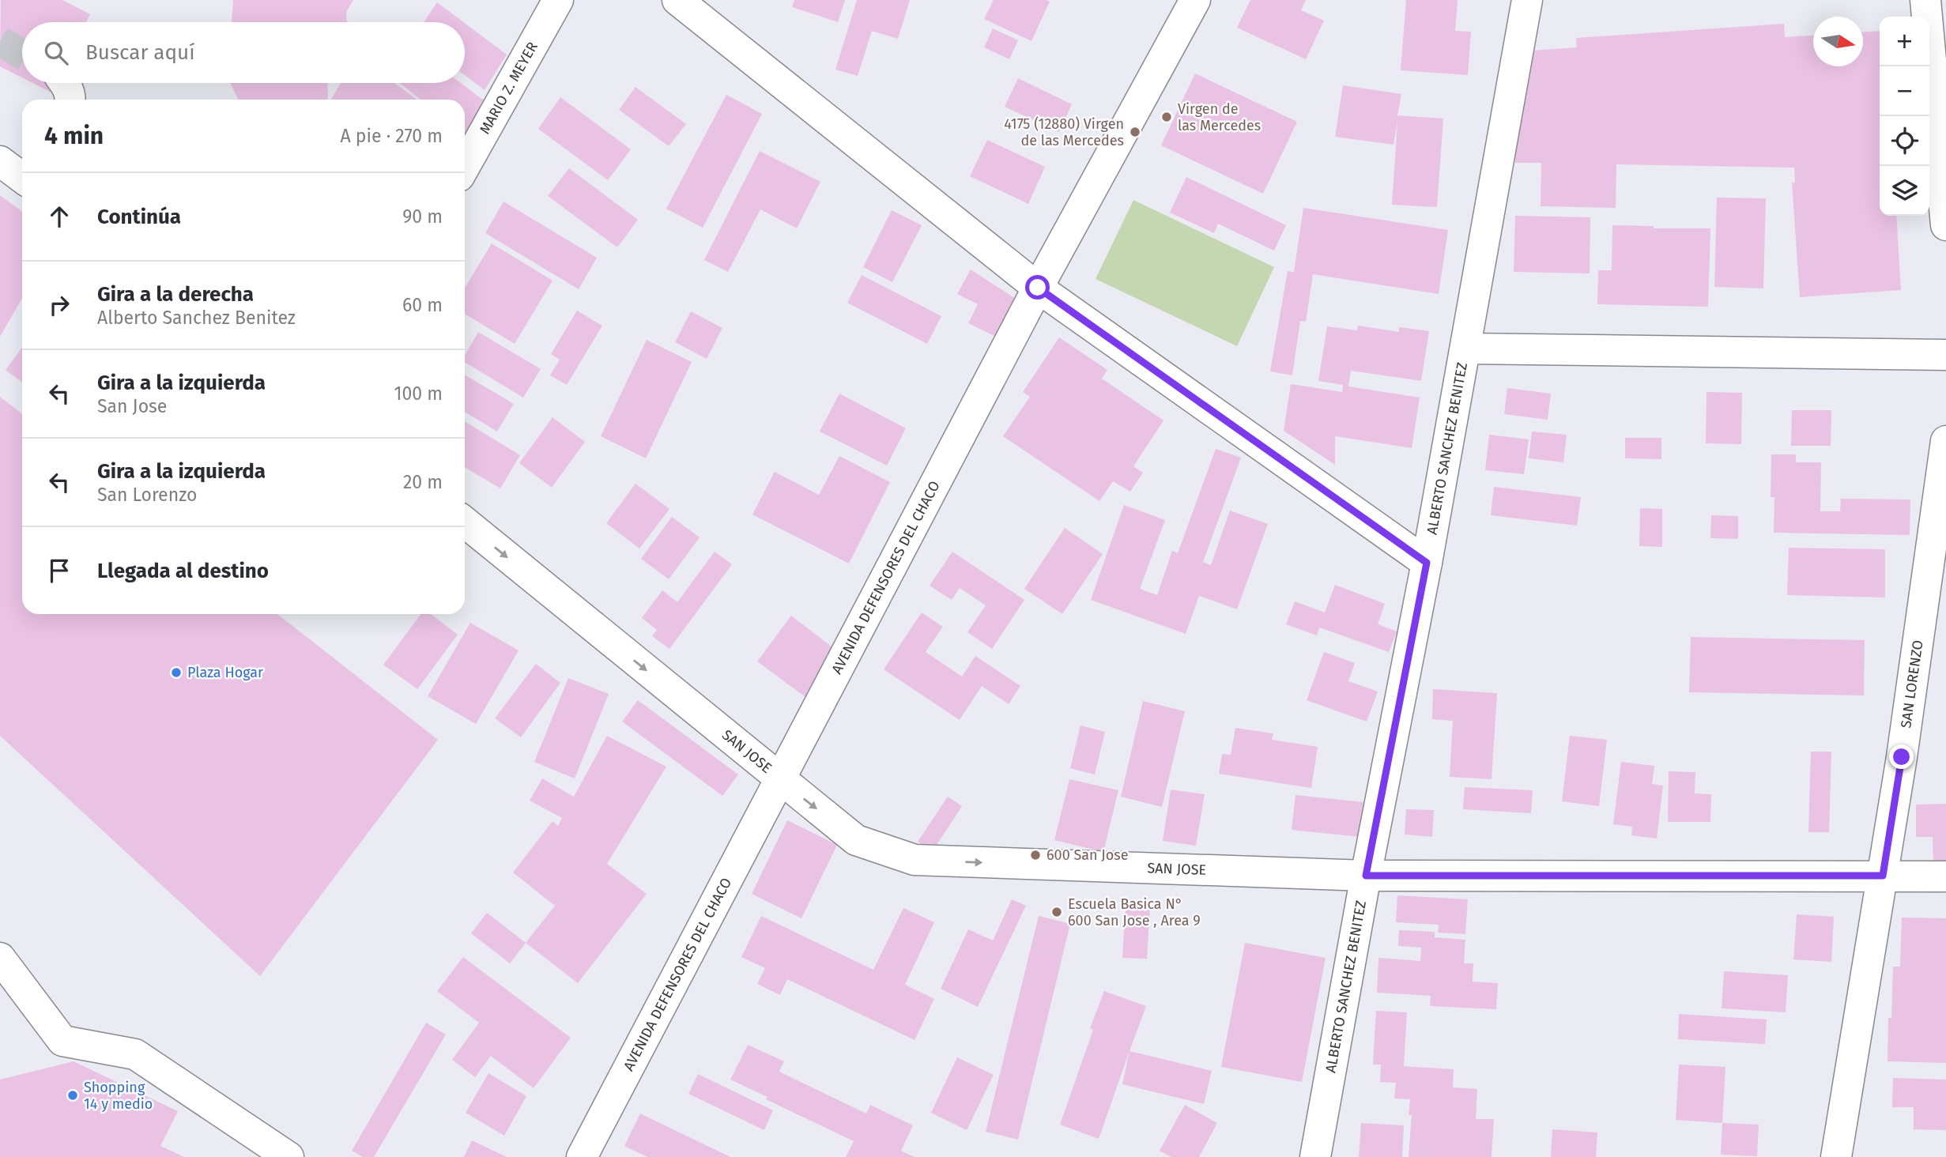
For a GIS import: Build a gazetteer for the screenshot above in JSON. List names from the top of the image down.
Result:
{
  "streets": {
    "street": [
      "MARIO Z. MEYER",
      "ALBERTO SANCHEZ BENITEZ",
      "AVENIDA DEFENSORES DEL CHACO",
      "SAN LORENZO",
      "SAN JOSE"
    ]
  },
  "crossings": [
    ["ALBERTO SANCHEZ BENITEZ", "SAN JOSE"],
    ["AVENIDA DEFENSORES DEL CHACO", "SAN JOSE"],
    ["SAN LORENZO", "SAN JOSE"]
  ],
  "one_way": ["SAN JOSE"],
  "places": [
    "Virgen de las Mercedes",
    "4175 (12880) Virgen de las Mercedes",
    "Plaza Hogar",
    "600 San Jose",
    "Escuela Basica N° 600 San Jose , Area 9",
    "Shopping 14 y medio"
  ],
  "north": "right",
  "page": {
    "map_buttons": ["+", "−"],
    "search": "Buscar aquí",
    "heading": ["4 min", "A pie · 270 m"],
    "list": [
      ["Continúa", "90 m"],
      ["Gira a la derecha", "Alberto Sanchez Benitez", "60 m"],
      ["Gira a la izquierda", "San Jose", "100 m"],
      ["Gira a la izquierda", "San Lorenzo", "20 m"],
      "Llegada al destino"
    ]
  }
}
